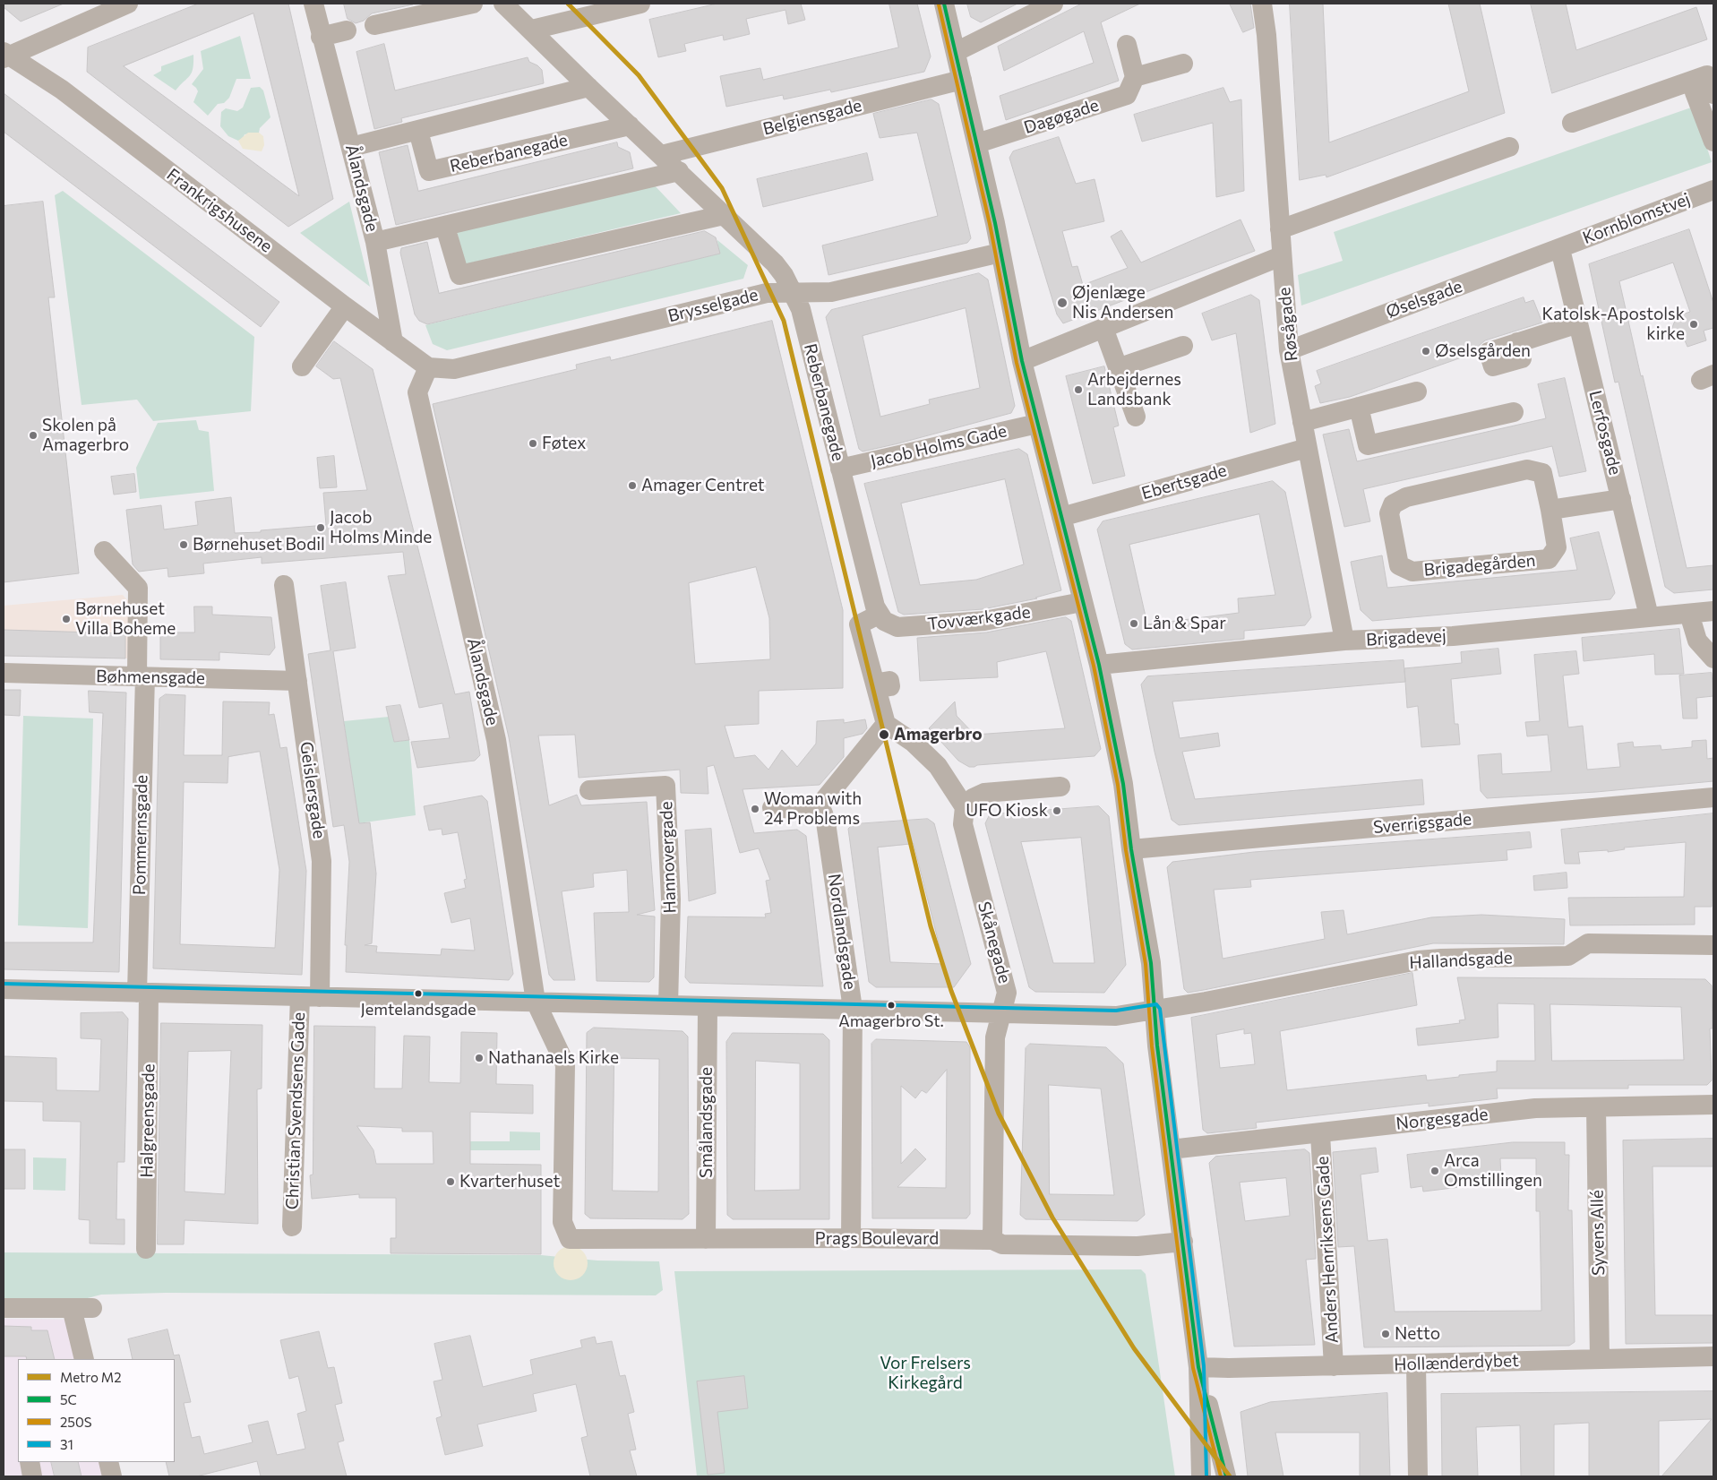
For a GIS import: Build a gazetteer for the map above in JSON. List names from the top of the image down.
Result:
{
  "streets": {
    "street": [
      "Dagøgade",
      "Belgiensgade",
      "Reberbanegade",
      "Ålandsgade",
      "Frankrigshusene",
      "Kornblomstvej",
      "Øselsgade",
      "Brysselgade",
      "Røsågade",
      "Lerfosgade",
      "Jacob Holms Gade",
      "Ebertsgade",
      "Brigadegården",
      "Tovværkgade",
      "Brigadevej",
      "Bøhmensgade",
      "Geislersgade",
      "Sverrigsgade",
      "Pommernsgade",
      "Hannovergade",
      "Nordlandsgade",
      "Skånegade",
      "Hallandsgade",
      "Christian Svendsens Gade",
      "Norgesgade",
      "Halgreensgade",
      "Smålandsgade",
      "Syvens Allé",
      "Prags Boulevard",
      "Anders Henriksens Gade",
      "Hollænderdybet"
    ]
  },
  "crossings": [
    ["Belgiensgade", "Reberbanegade"],
    ["Reberbanegade", "Brysselgade"],
    ["Reberbanegade", "Jacob Holms Gade"],
    ["Reberbanegade", "Tovværkgade"],
    ["Ålandsgade", "Frankrigshusene"],
    ["Ålandsgade", "Brysselgade"],
    ["Ålandsgade", "Hallandsgade"],
    ["Ålandsgade", "Prags Boulevard"],
    ["Frankrigshusene", "Brysselgade"],
    ["Kornblomstvej", "Øselsgade"],
    ["Kornblomstvej", "Lerfosgade"],
    ["Øselsgade", "Røsågade"],
    ["Øselsgade", "Lerfosgade"],
    ["Røsågade", "Ebertsgade"],
    ["Røsågade", "Brigadevej"],
    ["Lerfosgade", "Brigadevej"],
    ["Bøhmensgade", "Geislersgade"],
    ["Bøhmensgade", "Pommernsgade"],
    ["Geislersgade", "Hallandsgade"],
    ["Pommernsgade", "Hallandsgade"],
    ["Pommernsgade", "Halgreensgade"],
    ["Hannovergade", "Hallandsgade"],
    ["Nordlandsgade", "Hallandsgade"],
    ["Nordlandsgade", "Prags Boulevard"],
    ["Skånegade", "Hallandsgade"],
    ["Skånegade", "Prags Boulevard"],
    ["Hallandsgade", "Christian Svendsens Gade"],
    ["Hallandsgade", "Halgreensgade"],
    ["Hallandsgade", "Smålandsgade"],
    ["Hallandsgade", "Prags Boulevard"],
    ["Norgesgade", "Syvens Allé"],
    ["Norgesgade", "Anders Henriksens Gade"],
    ["Smålandsgade", "Prags Boulevard"],
    ["Syvens Allé", "Hollænderdybet"],
    ["Anders Henriksens Gade", "Hollænderdybet"]
  ],
  "parks": ["Vor Frelsers Kirkegård"],
  "places": [
    "Øjenlæge Nis Andersen",
    "Katolsk-Apostolsk kirke",
    "Øselsgården",
    "Arbejdernes Landsbank",
    "Skolen på Amagerbro",
    "Føtex",
    "Amager Centret",
    "Jacob Holms Minde",
    "Børnehuset Bodil",
    "Børnehuset Villa Boheme",
    "Lån & Spar",
    "Amagerbro",
    "Woman with 24 Problems",
    "UFO Kiosk",
    "Jemtelandsgade",
    "Amagerbro St.",
    "Nathanaels Kirke",
    "Arca Omstillingen",
    "Kvarterhuset",
    "Netto"
  ],
  "lines": [
    "metro line M2",
    "transit line 5C",
    "transit line 250S",
    "transit line 31"
  ],
  "legend": [
    "Metro M2",
    "5C",
    "250S",
    "31"
  ]
}
